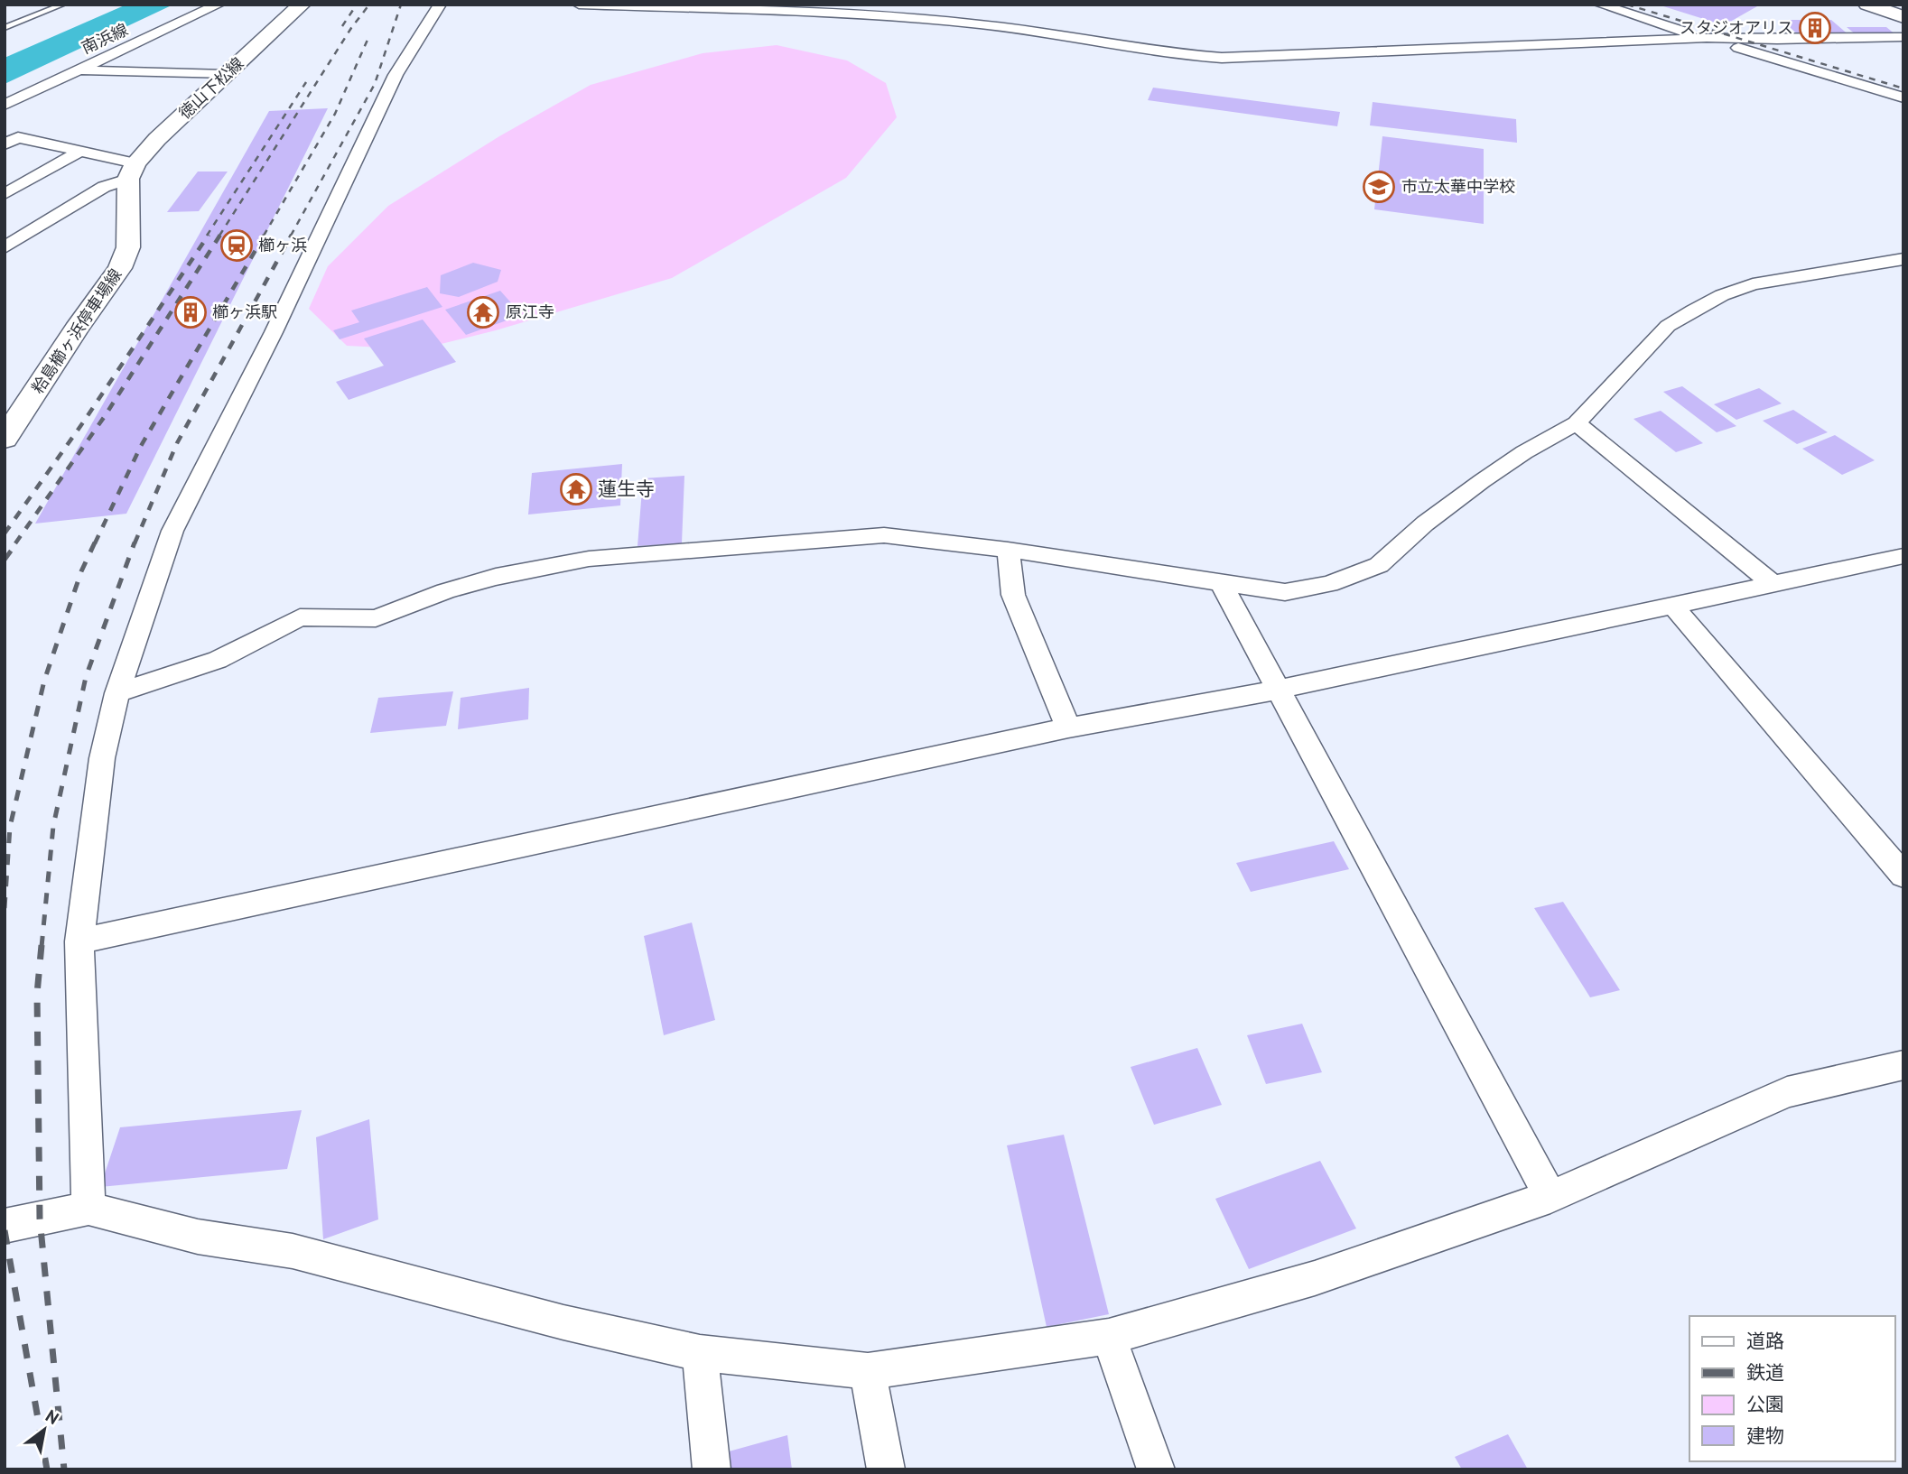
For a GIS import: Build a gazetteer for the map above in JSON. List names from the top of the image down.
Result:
{
  "streets": {
    "main road": ["徳山下松線", "粭島櫛ヶ浜停車場線"],
    "street": ["南浜線"]
  },
  "crossings": [
    ["徳山下松線", "粭島櫛ヶ浜停車場線"]
  ],
  "places": {
    "building": ["スタジオアリス", "櫛ヶ浜駅"],
    "school or university": ["市立太華中学校"],
    "station": ["櫛ヶ浜"],
    "temple": ["原江寺", "蓮生寺"]
  },
  "legend": [
    "道路",
    "鉄道",
    "公園",
    "建物"
  ],
  "north": "top right"
}
